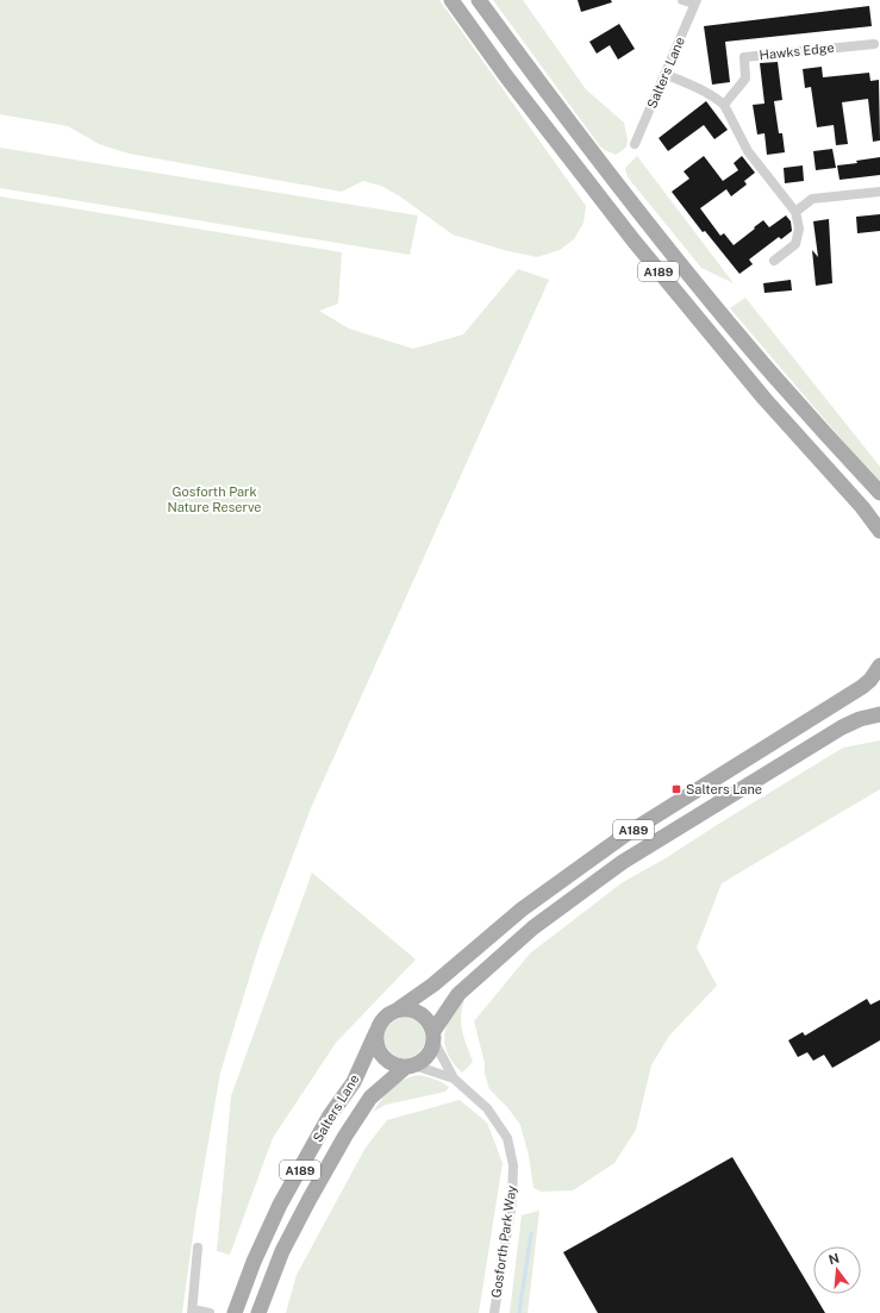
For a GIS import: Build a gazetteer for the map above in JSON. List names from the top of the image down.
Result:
{
  "streets": {
    "main road": ["Salters Lane", "A189"],
    "street": ["Hawks Edge", "Gosforth Park Way"]
  },
  "crossings": [
    ["Salters Lane", "A189"],
    ["Salters Lane", "Gosforth Park Way"],
    ["A189", "Gosforth Park Way"]
  ],
  "parks": ["Gosforth Park Nature Reserve"],
  "places": {
    "transit": ["Salters Lane"]
  },
  "north": "top"
}
